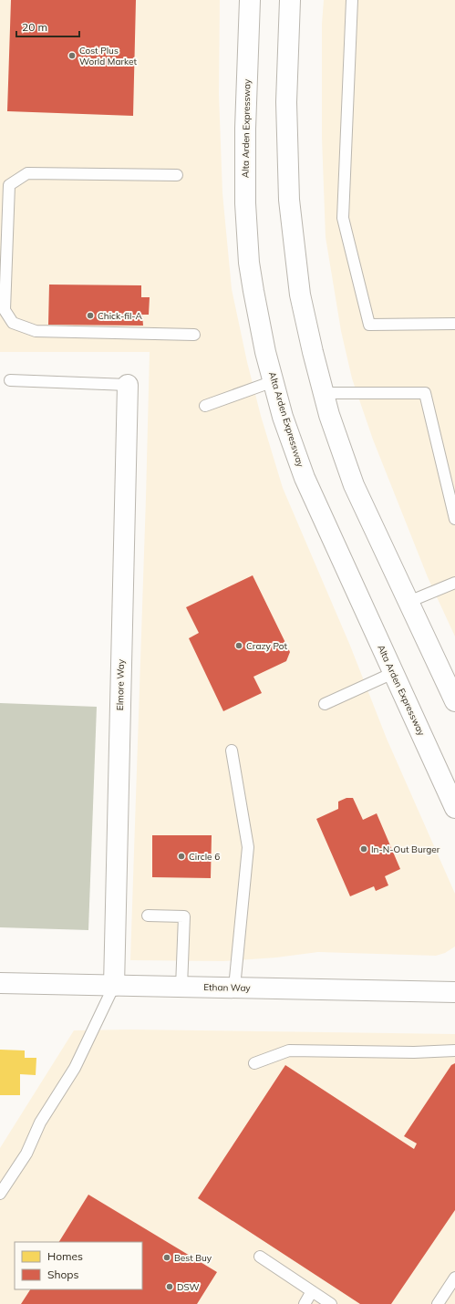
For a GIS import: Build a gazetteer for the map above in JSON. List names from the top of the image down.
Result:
{
  "streets": {
    "main road": ["Alta Arden Expressway", "Elmore Way", "Ethan Way"]
  },
  "crossings": [
    ["Elmore Way", "Ethan Way"]
  ],
  "places": [
    "Cost Plus World Market",
    "Chick-fil-A",
    "Crazy Pot",
    "In-N-Out Burger",
    "Circle 6",
    "Best Buy",
    "DSW"
  ],
  "legend": ["Homes", "Shops"],
  "scale_bar": "20 m"
}
